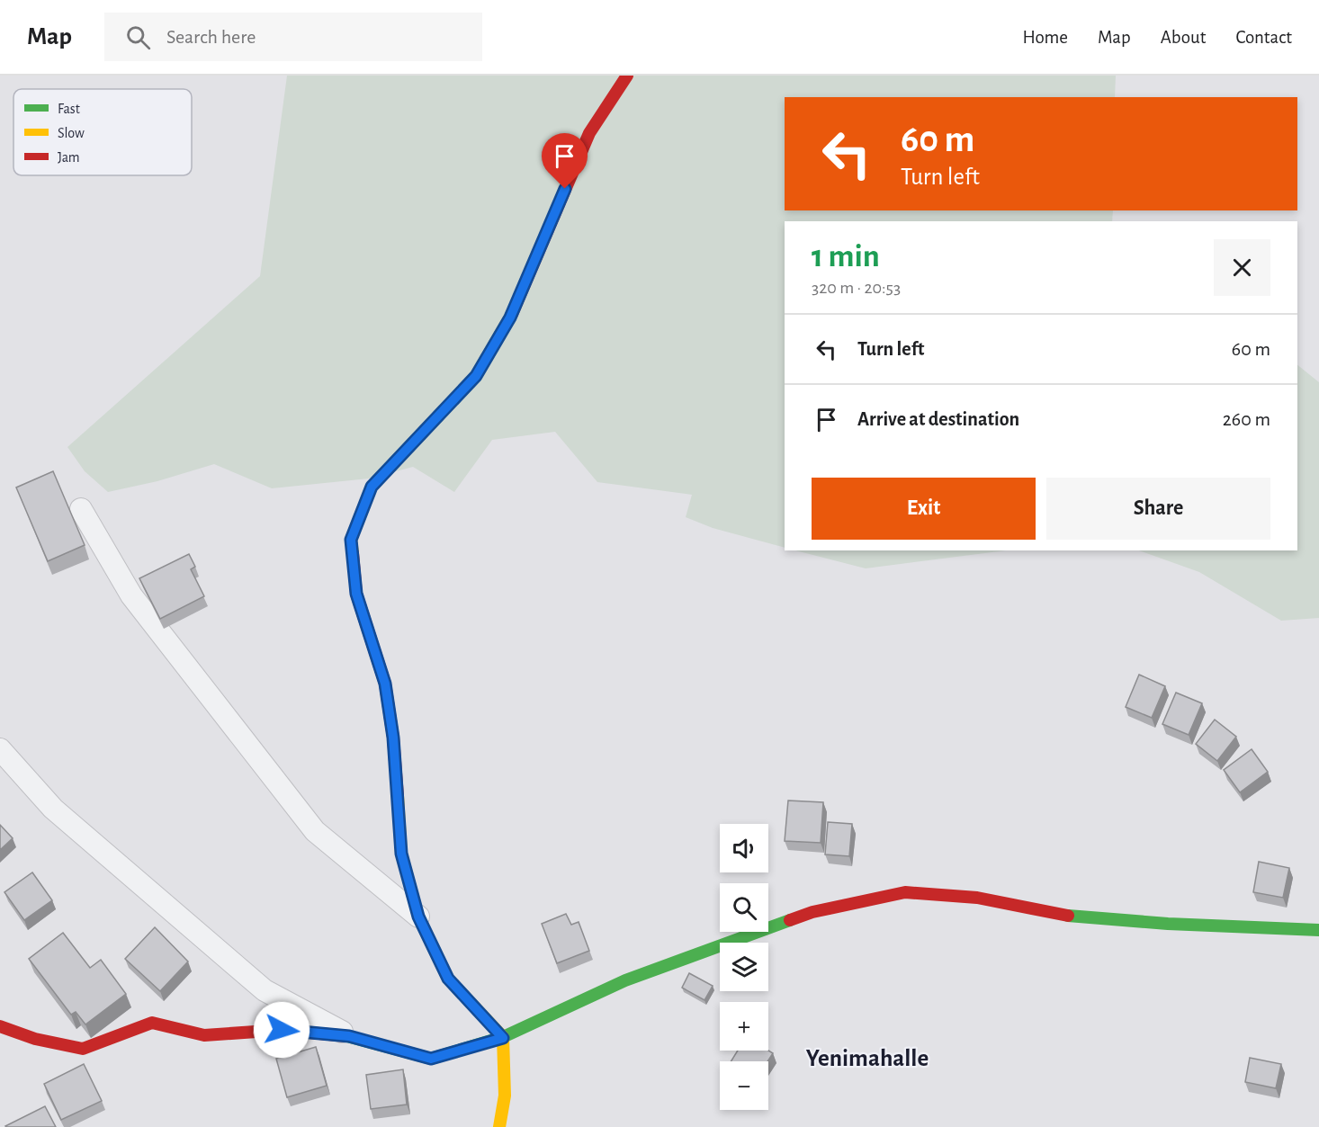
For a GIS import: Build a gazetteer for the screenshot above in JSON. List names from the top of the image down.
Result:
{
  "districts": ["Yenimahalle"],
  "legend": ["Fast", "Slow", "Jam"],
  "page": {
    "header": "Map",
    "search": "Search here",
    "nav": [
      "Home",
      "Map",
      "About",
      "Contact"
    ],
    "turn": ["60 m", "Turn left"],
    "heading": ["1 min", "320 m · 20:53"],
    "list": [
      {
        "name": "Turn left",
        "value": "60 m"
      },
      {
        "name": "Arrive at destination",
        "value": "260 m"
      }
    ],
    "buttons": ["Exit", "Share"],
    "map_buttons": ["+", "−"]
  }
}
